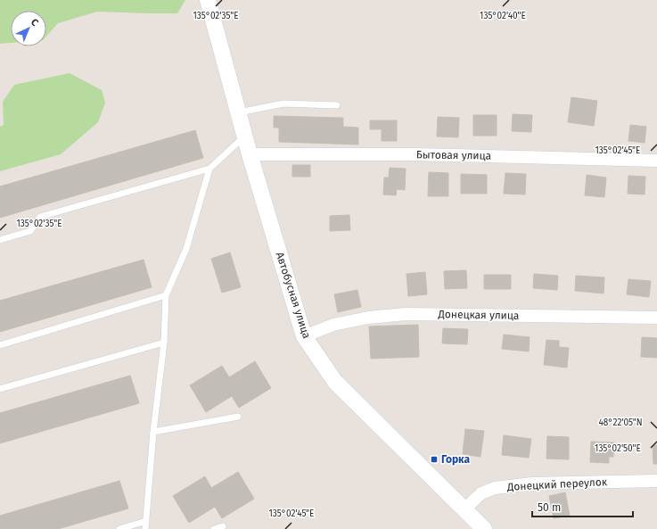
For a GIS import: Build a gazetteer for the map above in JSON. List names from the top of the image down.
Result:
{
  "streets": {
    "street": [
      "Бытовая улица",
      "Автобусная улица",
      "Донецкая улица",
      "Донецкий переулок"
    ]
  },
  "crossings": [
    ["Бытовая улица", "Автобусная улица"],
    ["Автобусная улица", "Донецкая улица"],
    ["Автобусная улица", "Донецкий переулок"]
  ],
  "places": {
    "transit": ["Горка"]
  },
  "scale_bar": "50 m",
  "north": "top right",
  "coordinates": [
    "135°02'35\"E",
    "135°02'40\"E",
    "135°02'45\"E",
    "48°22'05\"N",
    "135°02'50\"E"
  ]
}
